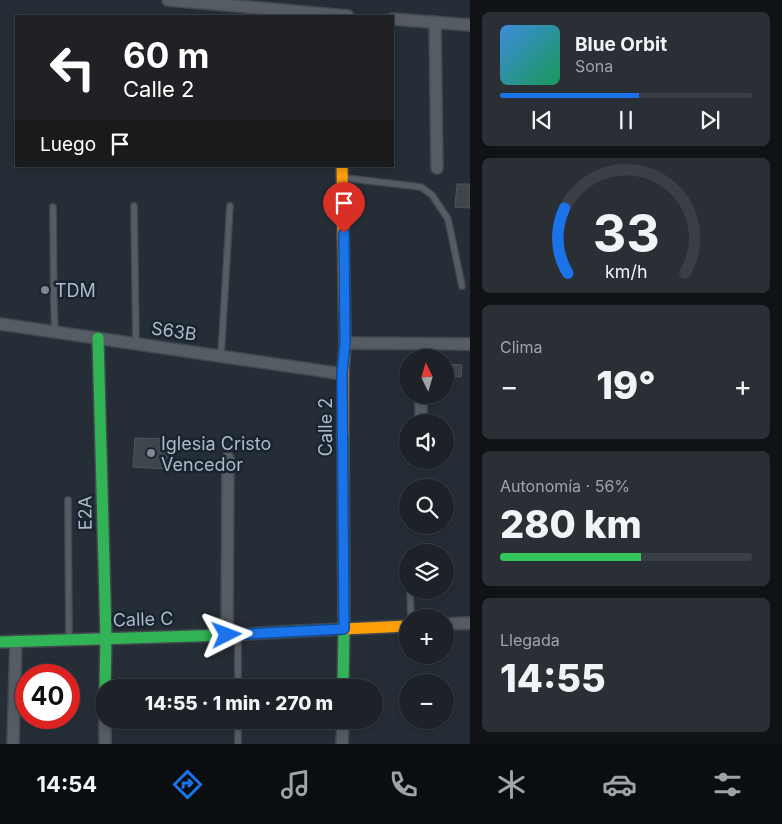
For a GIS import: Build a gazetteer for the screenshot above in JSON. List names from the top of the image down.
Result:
{
  "streets": {
    "street": [
      "S63B",
      "Calle 2",
      "E2A",
      "Calle C"
    ]
  },
  "crossings": [
    ["S63B", "Calle 2"],
    ["S63B", "E2A"],
    ["Calle 2", "Calle C"],
    ["E2A", "Calle C"]
  ],
  "places": ["TDM", "Iglesia Cristo Vencedor"],
  "north": "top",
  "page": {
    "turn": ["60 m", "Calle 2"],
    "song": ["Blue Orbit", "Sona"],
    "then": "Luego",
    "tile": [
      "Clima",
      ["Autonomía · 56%", "280 km"],
      ["Llegada", "14:55"]
    ],
    "map_buttons": ["+", "−"],
    "heat": ["−", "19°", "+"],
    "limit": "40",
    "trip": "14:55 · 1 min · 270 m",
    "tabs": "14:54",
    "gauge": ["33", "km/h"]
  }
}
